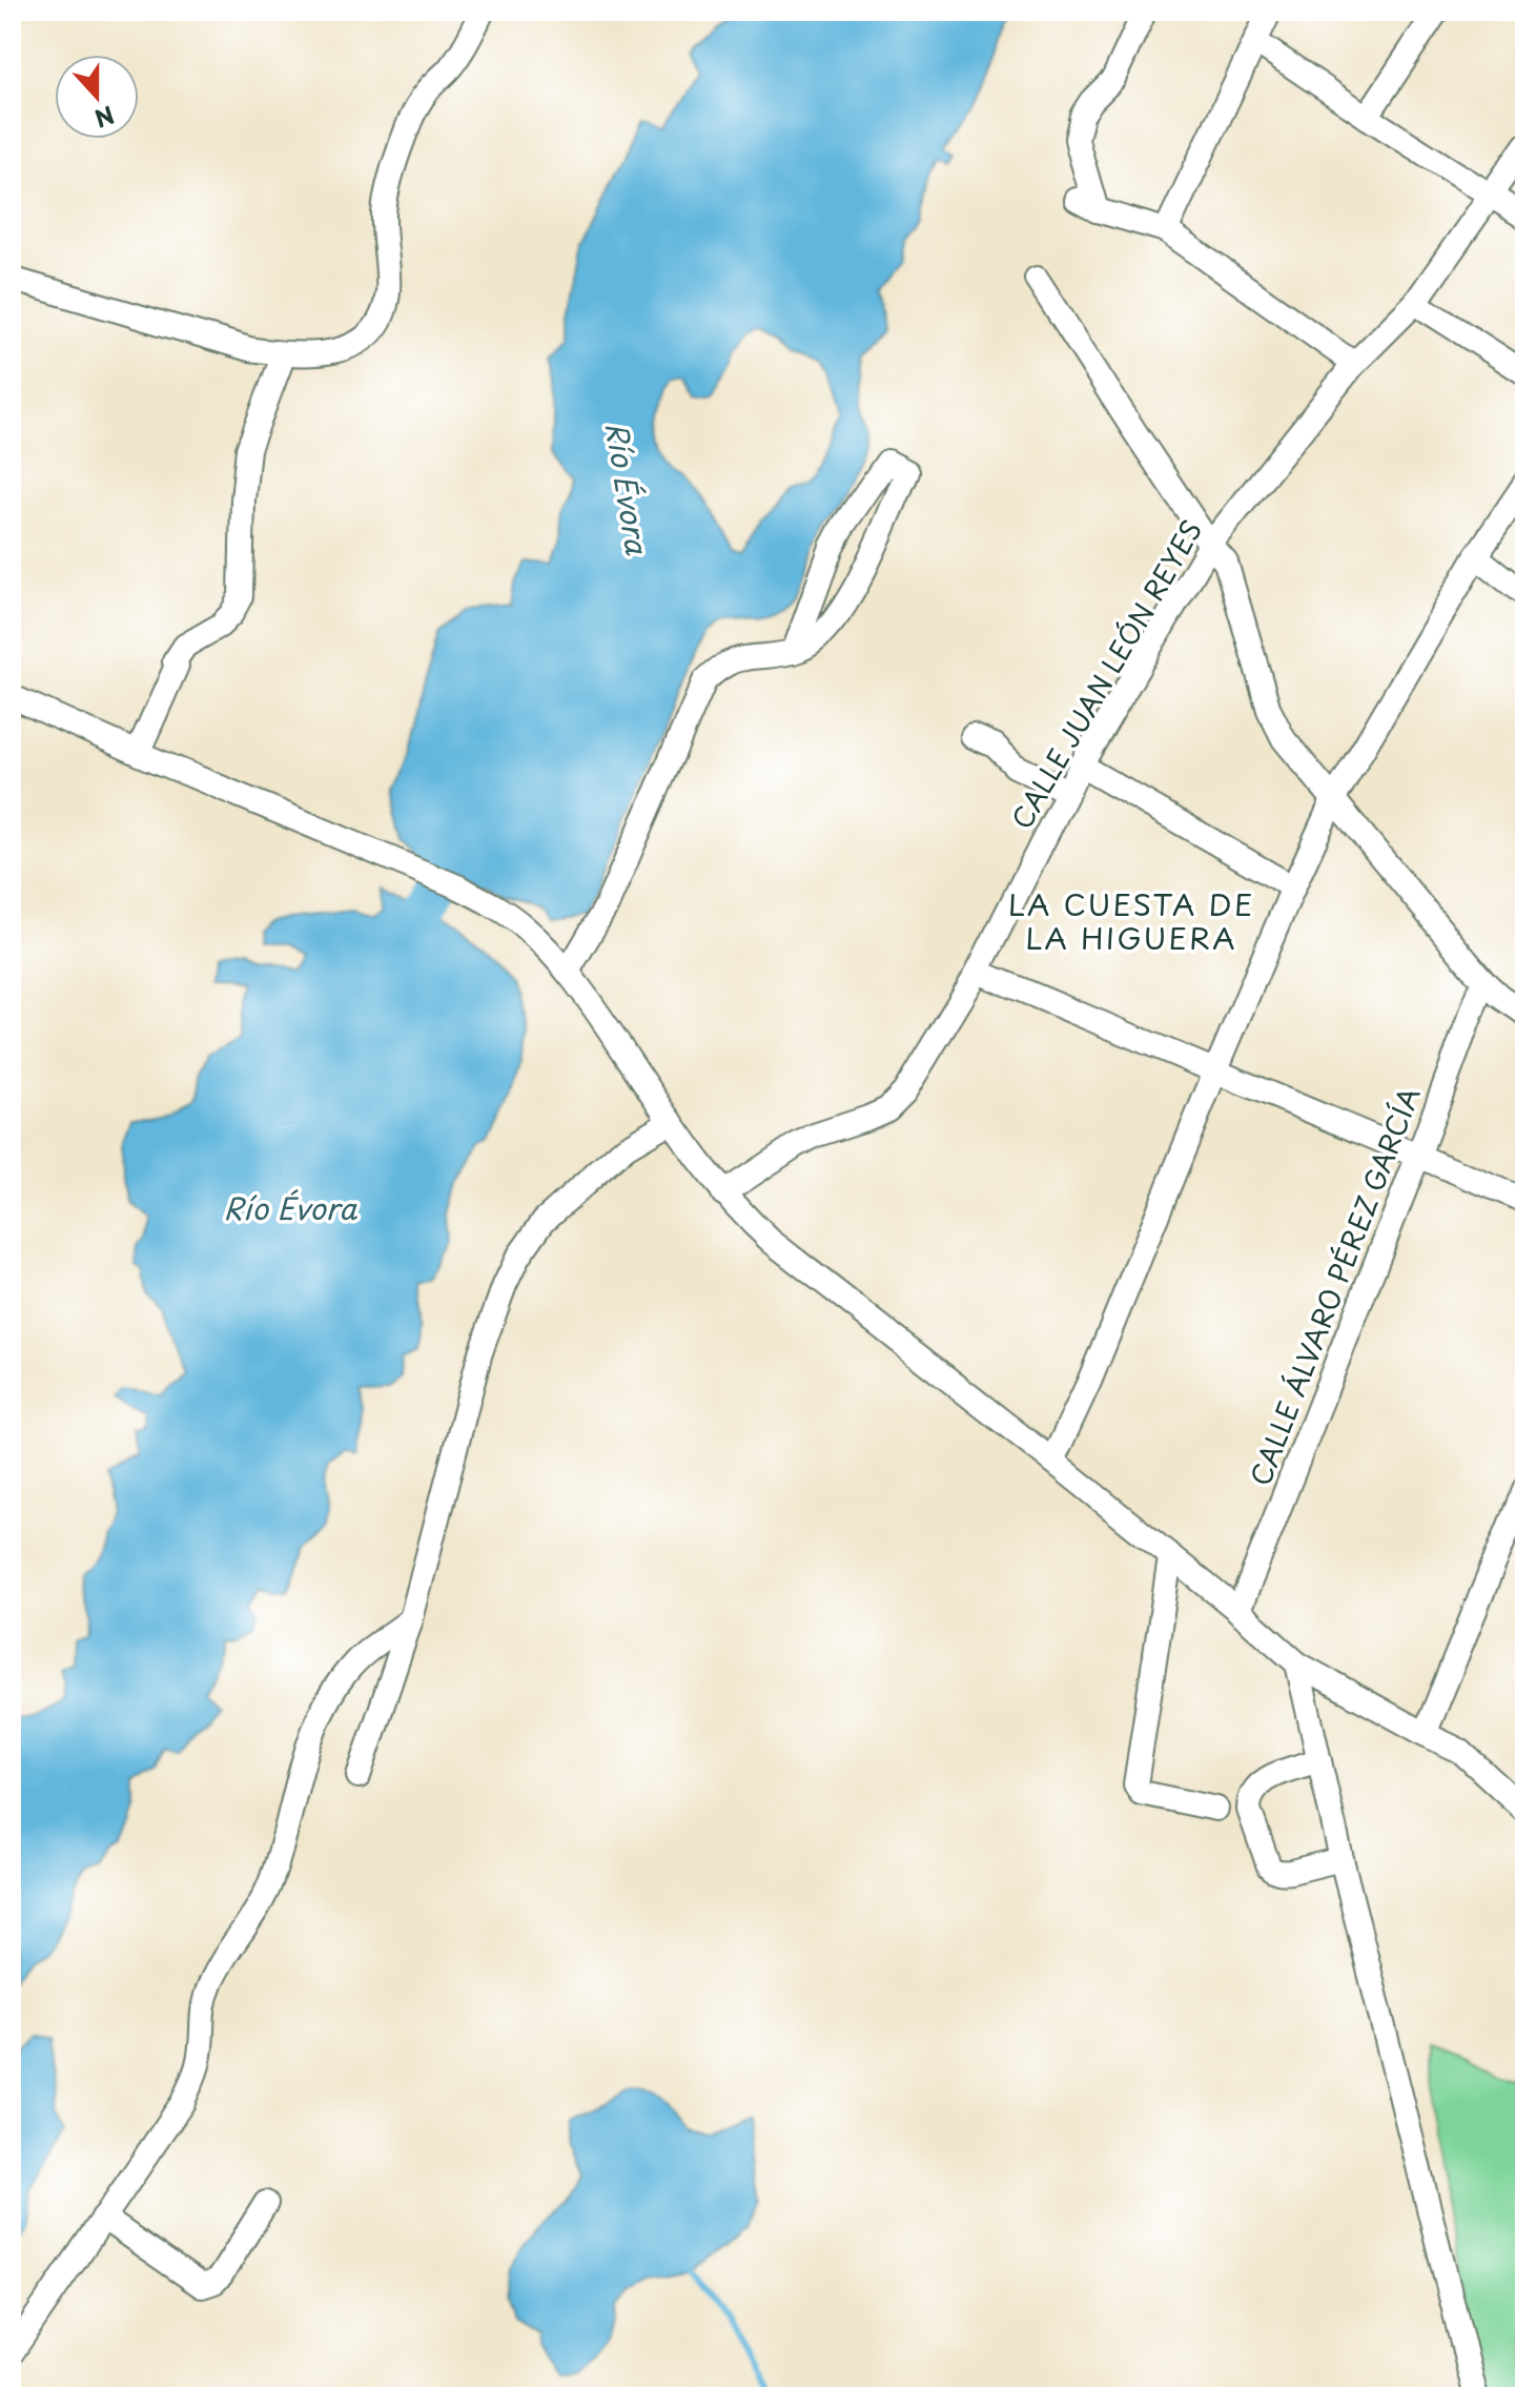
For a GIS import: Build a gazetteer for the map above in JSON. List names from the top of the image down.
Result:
{
  "streets": {
    "street": ["CALLE JUAN LEÓN REYES", "CALLE ÁLVARO PÉREZ GARCÍA"]
  },
  "districts": ["LA CUESTA DE LA HIGUERA"],
  "water": ["Río Évora"],
  "north": "bottom"
}
